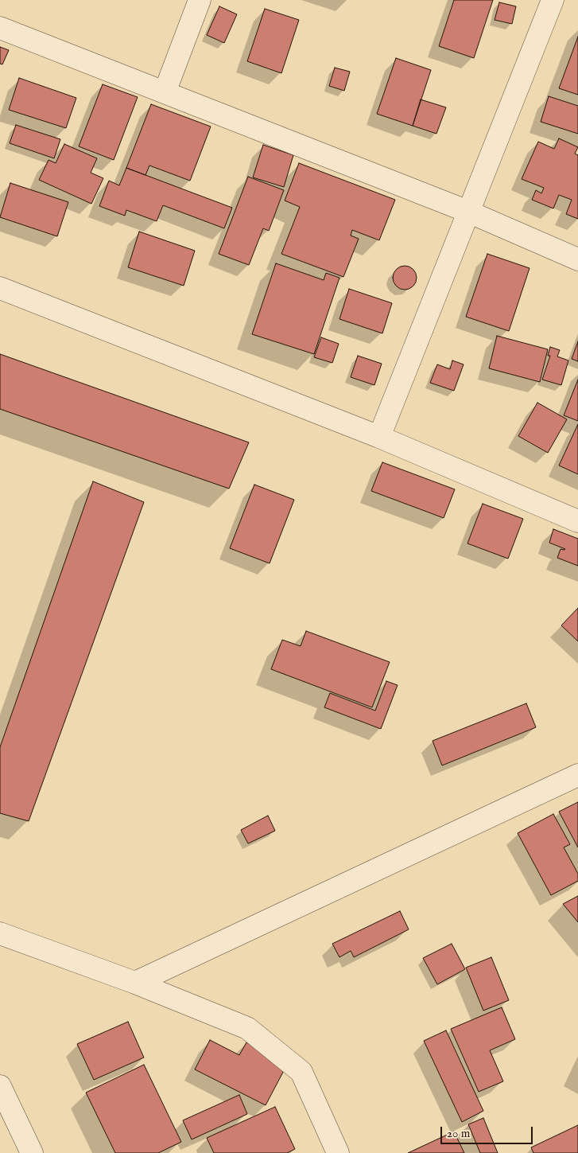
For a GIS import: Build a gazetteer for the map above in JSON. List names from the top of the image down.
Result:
{
  "scale_bar": "20 m"
}
